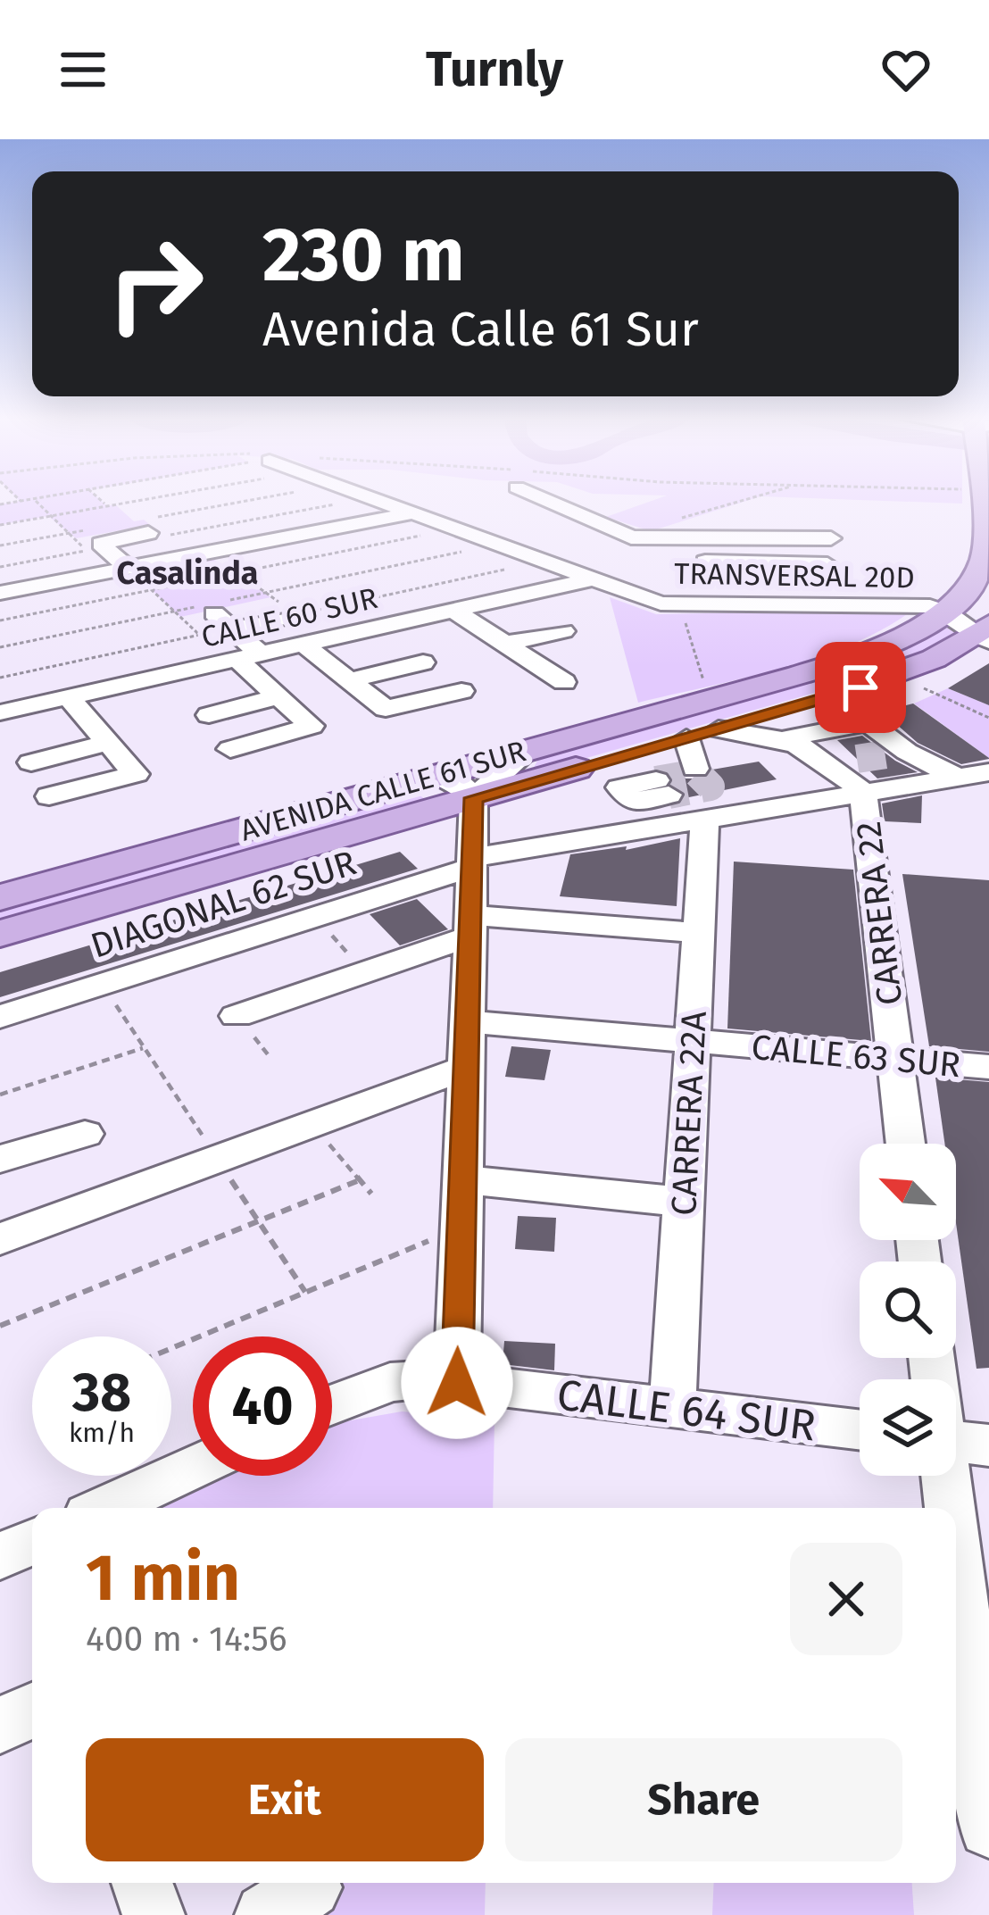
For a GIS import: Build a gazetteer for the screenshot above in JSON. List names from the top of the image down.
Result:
{
  "streets": {
    "main road": ["AVENIDA CALLE 61 SUR"],
    "street": [
      "TRANSVERSAL 20D",
      "CALLE 60 SUR",
      "DIAGONAL 62 SUR",
      "CARRERA 22",
      "CALLE 63 SUR",
      "CARRERA 22A",
      "CALLE 64 SUR"
    ]
  },
  "crossings": [
    ["TRANSVERSAL 20D", "AVENIDA CALLE 61 SUR"],
    ["DIAGONAL 62 SUR", "CARRERA 22"],
    ["DIAGONAL 62 SUR", "CARRERA 22A"],
    ["CARRERA 22", "CALLE 63 SUR"],
    ["CALLE 63 SUR", "CARRERA 22A"],
    ["CARRERA 22A", "CALLE 64 SUR"]
  ],
  "districts": ["Casalinda"],
  "north": "top left",
  "page": {
    "header": "Turnly",
    "turn": ["230 m", "Avenida Calle 61 Sur"],
    "speed": "38 km/h",
    "limit": "40",
    "heading": ["1 min", "400 m · 14:56"],
    "buttons": ["Exit", "Share"]
  }
}
